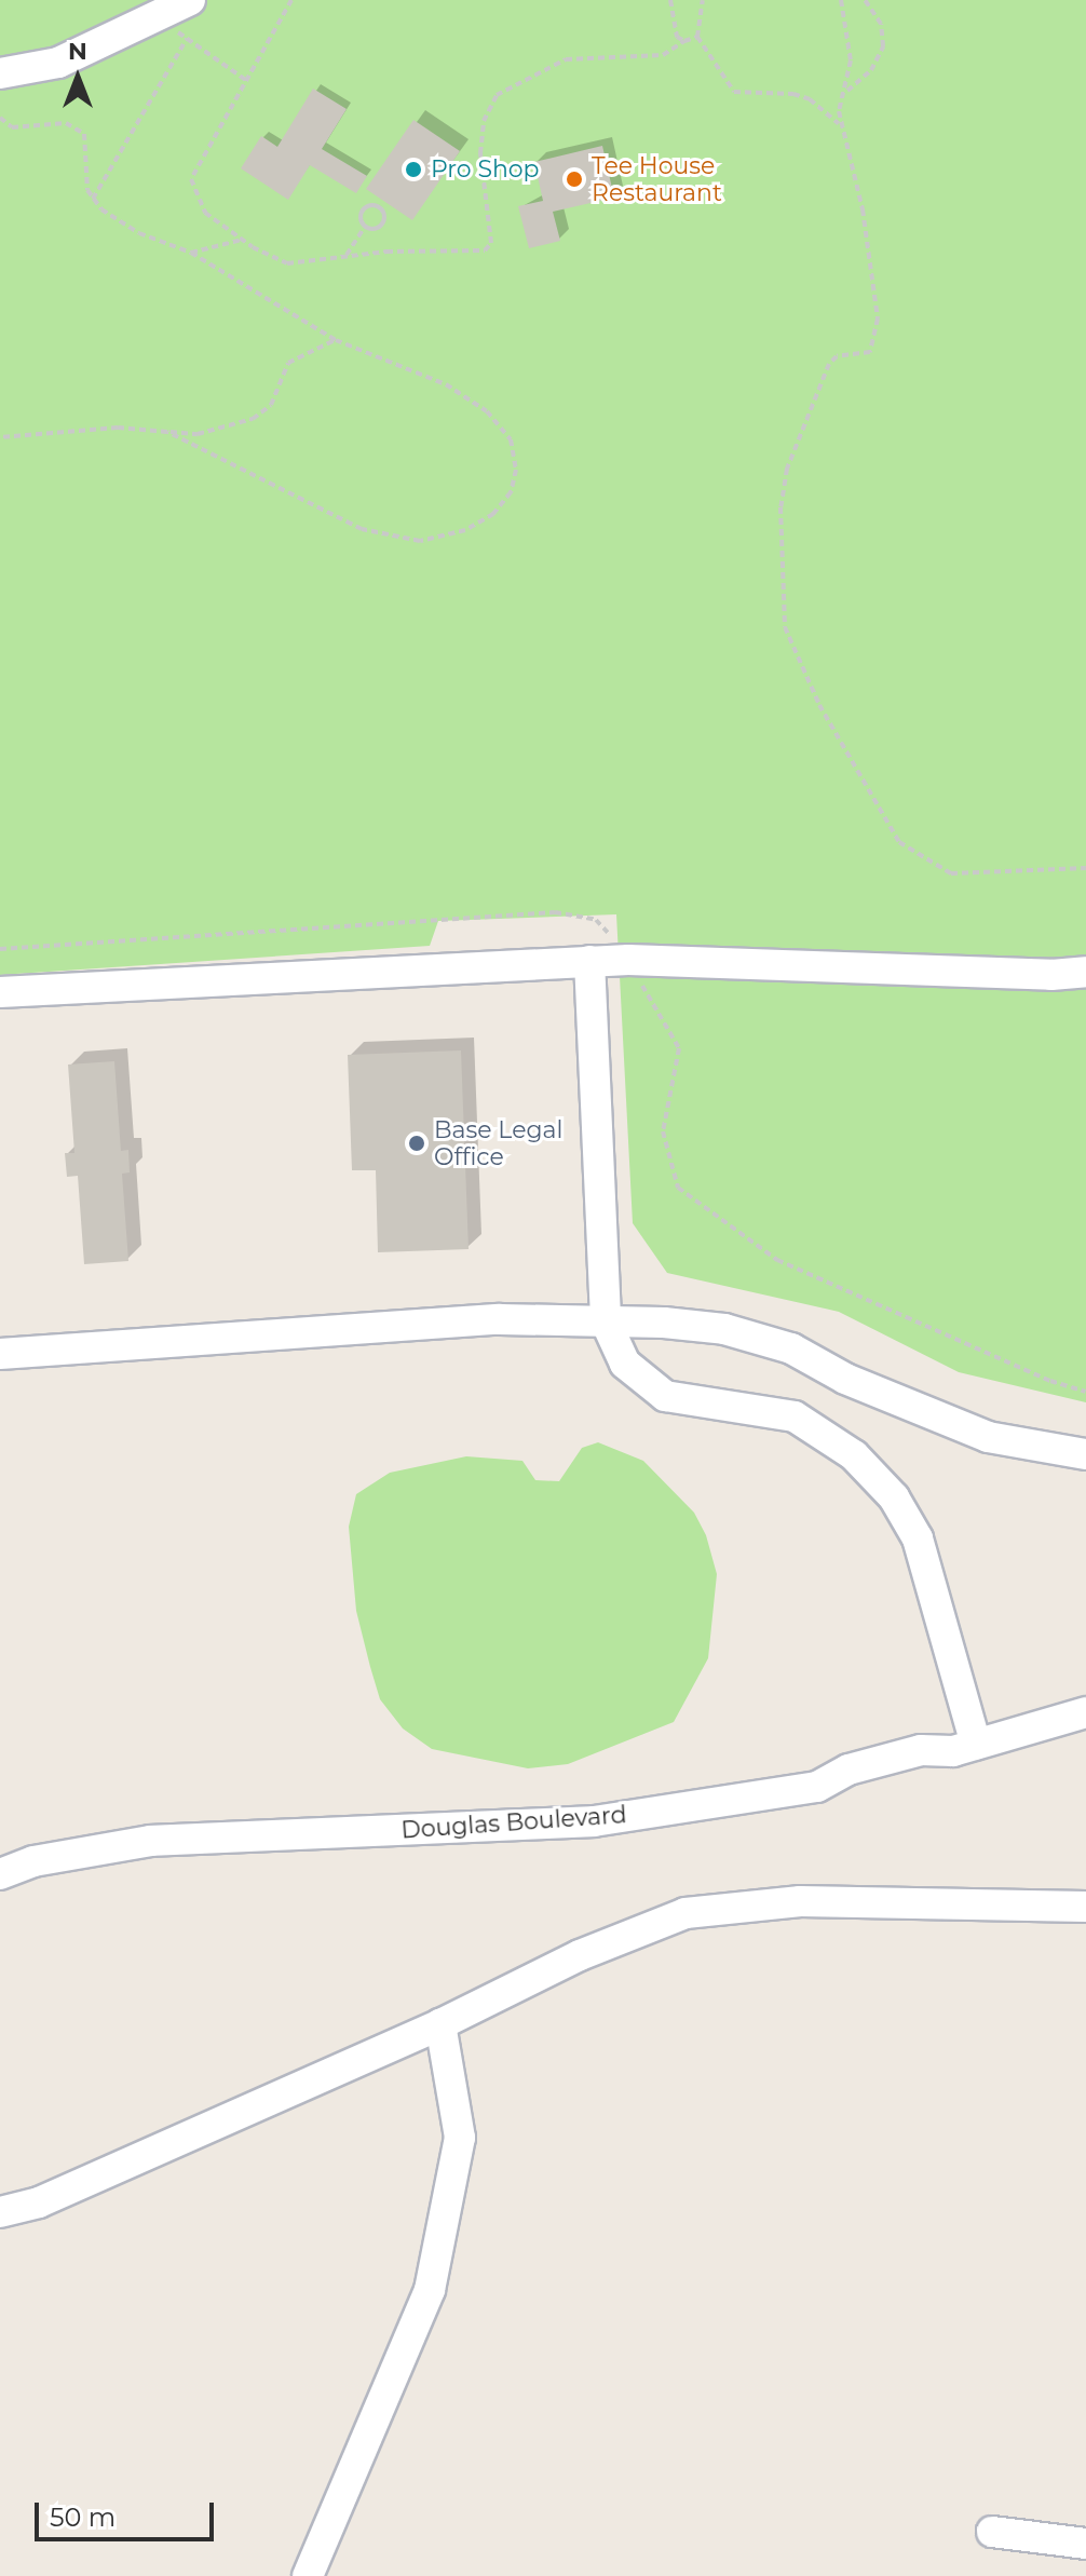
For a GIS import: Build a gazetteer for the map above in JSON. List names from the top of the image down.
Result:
{
  "streets": {
    "street": ["Douglas Boulevard"]
  },
  "places": ["Pro Shop", "Tee House Restaurant", "Base Legal Office"],
  "scale_bar": "50 m",
  "north": "top"
}
